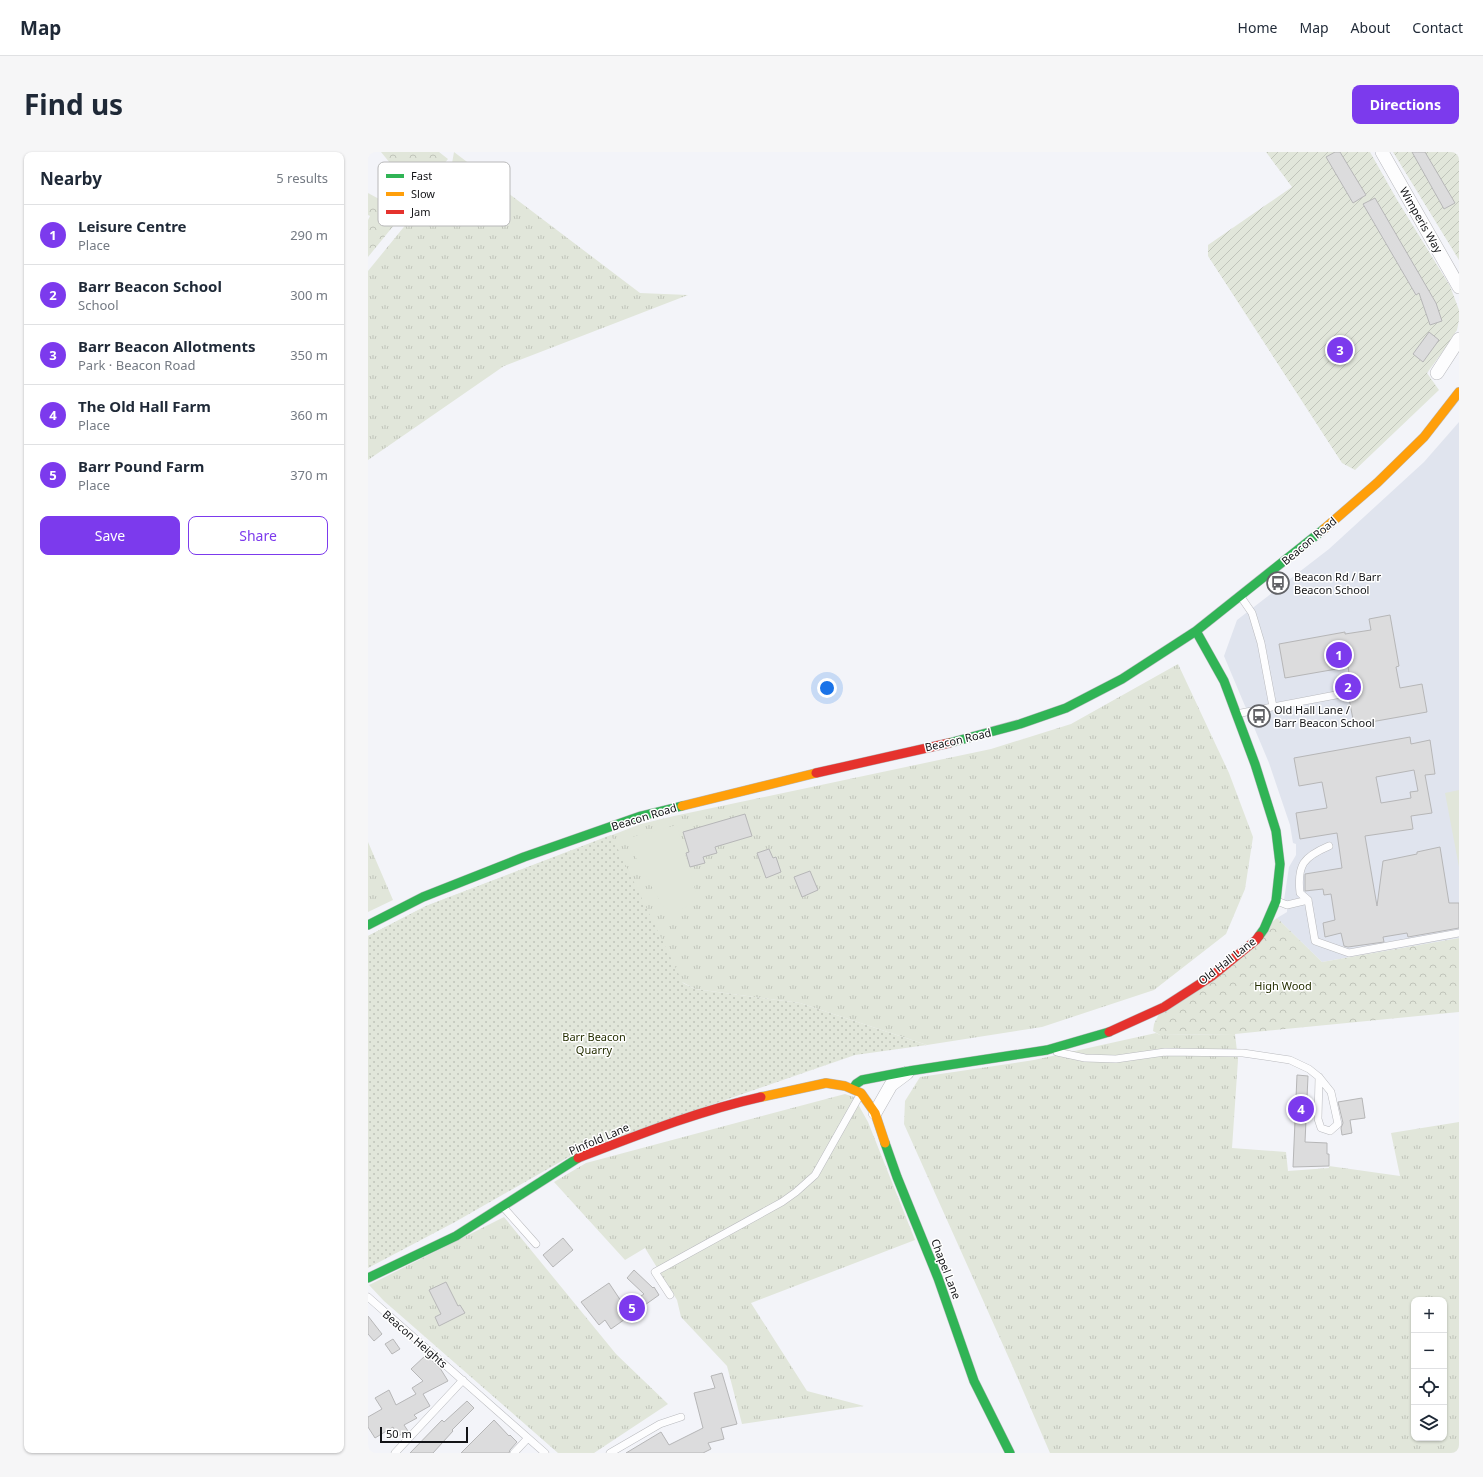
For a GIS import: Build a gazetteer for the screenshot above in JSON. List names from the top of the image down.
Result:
{
  "streets": {
    "street": [
      "Wimperis Way",
      "Beacon Road",
      "Old Hall Lane",
      "Pinfold Lane",
      "Chapel Lane"
    ],
    "lane": ["Beacon Heights"]
  },
  "crossings": [
    ["Beacon Road", "Old Hall Lane"],
    ["Old Hall Lane", "Pinfold Lane"],
    ["Old Hall Lane", "Chapel Lane"],
    ["Pinfold Lane", "Chapel Lane"]
  ],
  "parks": ["High Wood", "Barr Beacon Quarry"],
  "places": {
    "bus stop": ["Beacon Rd / Barr Beacon School", "Old Hall Lane / Barr Beacon School"]
  },
  "legend": ["Fast", "Slow", "Jam"],
  "scale_bar": "50 m",
  "page": {
    "header": "Map",
    "nav": [
      "Home",
      "Map",
      "About",
      "Contact"
    ],
    "title": "Find us",
    "buttons": [
      "Directions",
      ["Save", "Share"]
    ],
    "heading": ["Nearby", "5 results"],
    "list": [
      {
        "mark": "1",
        "name": "Leisure Centre",
        "note": "Place",
        "value": "290 m"
      },
      {
        "mark": "2",
        "name": "Barr Beacon School",
        "note": "School",
        "value": "300 m"
      },
      {
        "mark": "3",
        "name": "Barr Beacon Allotments",
        "note": "Park · Beacon Road",
        "value": "350 m"
      },
      {
        "mark": "4",
        "name": "The Old Hall Farm",
        "note": "Place",
        "value": "360 m"
      },
      {
        "mark": "5",
        "name": "Barr Pound Farm",
        "note": "Place",
        "value": "370 m"
      }
    ],
    "pins": [
      "3",
      "1",
      "2",
      "4",
      "5"
    ],
    "map_buttons": ["+", "−"],
    "scale": "50 m"
  }
}
